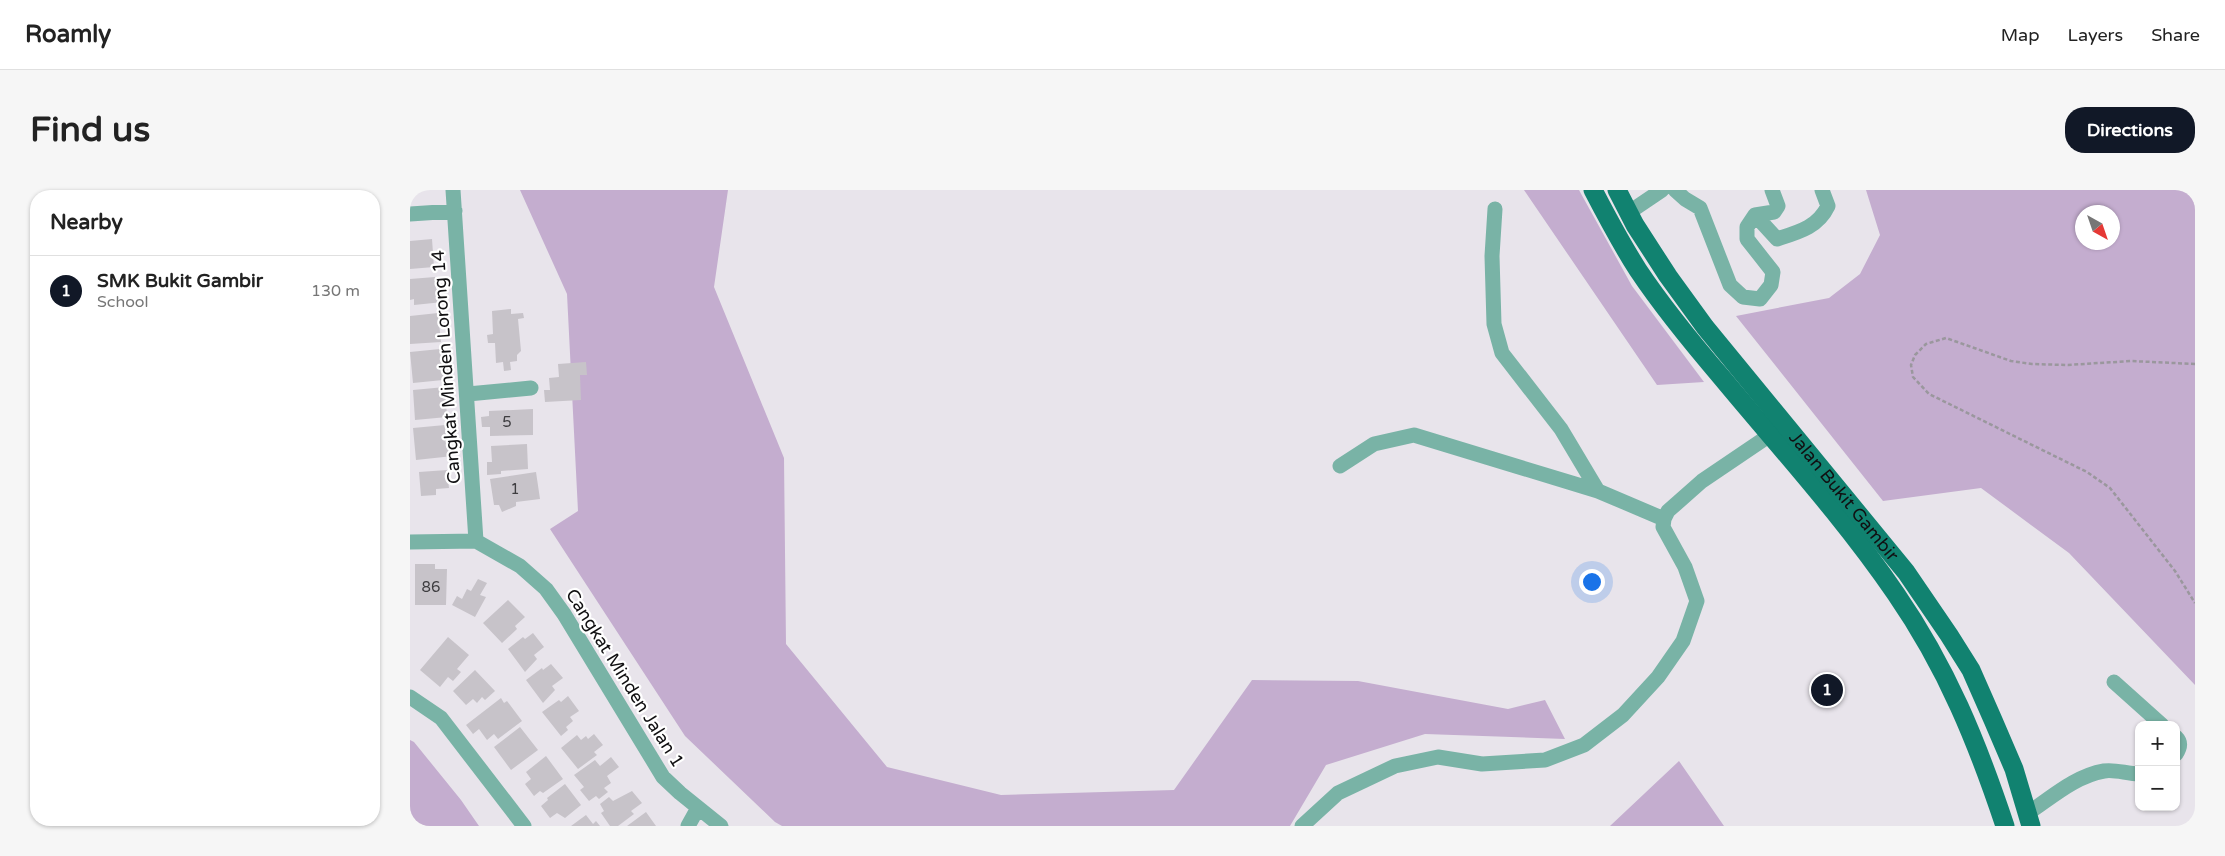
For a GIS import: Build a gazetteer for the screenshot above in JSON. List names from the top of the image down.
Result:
{
  "streets": {
    "main road": ["Jalan Bukit Gambir"],
    "street": ["Cangkat Minden Lorong 14", "Cangkat Minden Jalan 1"]
  },
  "crossings": [
    ["Cangkat Minden Lorong 14", "Cangkat Minden Jalan 1"]
  ],
  "house_numbers": ["5", "1", "86"],
  "north": "bottom right",
  "page": {
    "header": "Roamly",
    "nav": ["Map", "Layers", "Share"],
    "buttons": "Directions",
    "title": "Find us",
    "heading": "Nearby",
    "list": [
      {
        "mark": "1",
        "name": "SMK Bukit Gambir",
        "note": "School",
        "value": "130 m"
      }
    ],
    "pins": "1",
    "map_buttons": ["+", "−"]
  }
}
